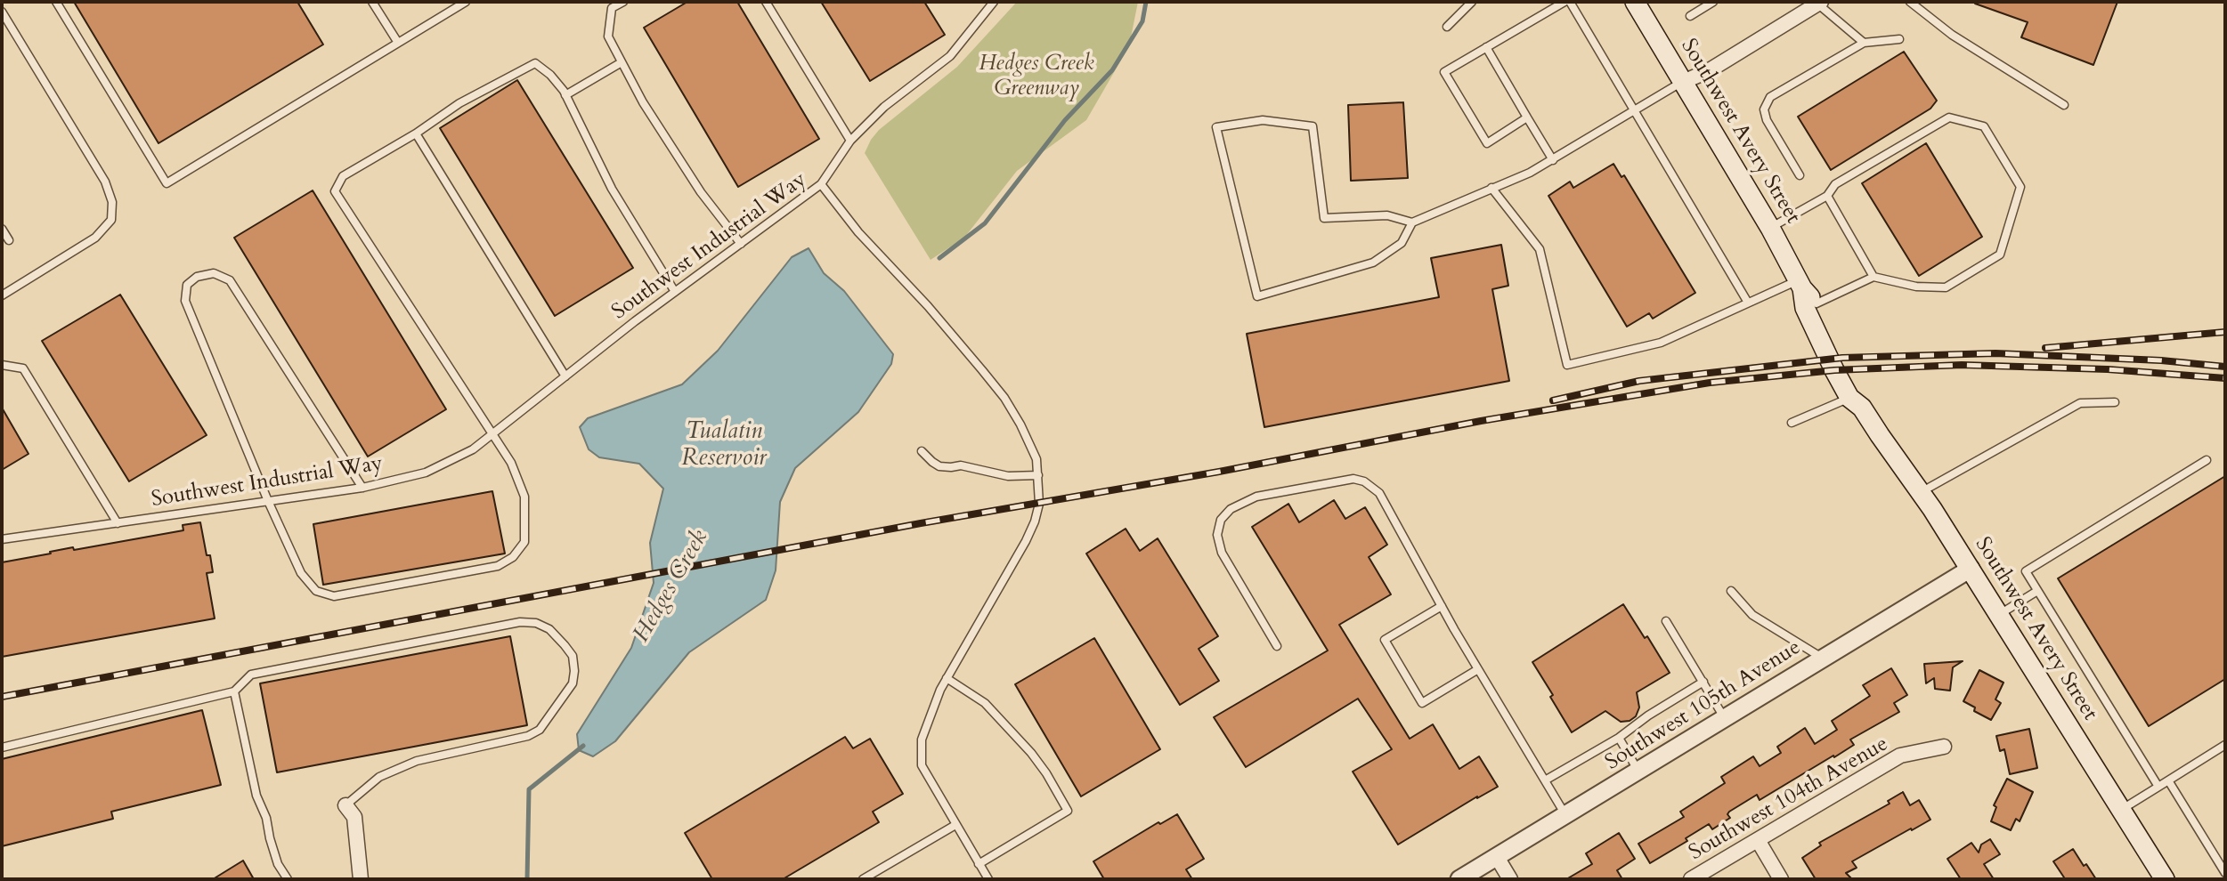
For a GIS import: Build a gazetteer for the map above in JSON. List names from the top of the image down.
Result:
{
  "streets": {
    "main road": ["Southwest Avery Street"],
    "street": ["Southwest 105th Avenue", "Southwest 104th Avenue"],
    "lane": ["Southwest Industrial Way"]
  },
  "crossings": [
    ["Southwest Avery Street", "Southwest 105th Avenue"]
  ],
  "water": ["Tualatin Reservoir", "Hedges Creek"],
  "parks": ["Hedges Creek Greenway"]
}
